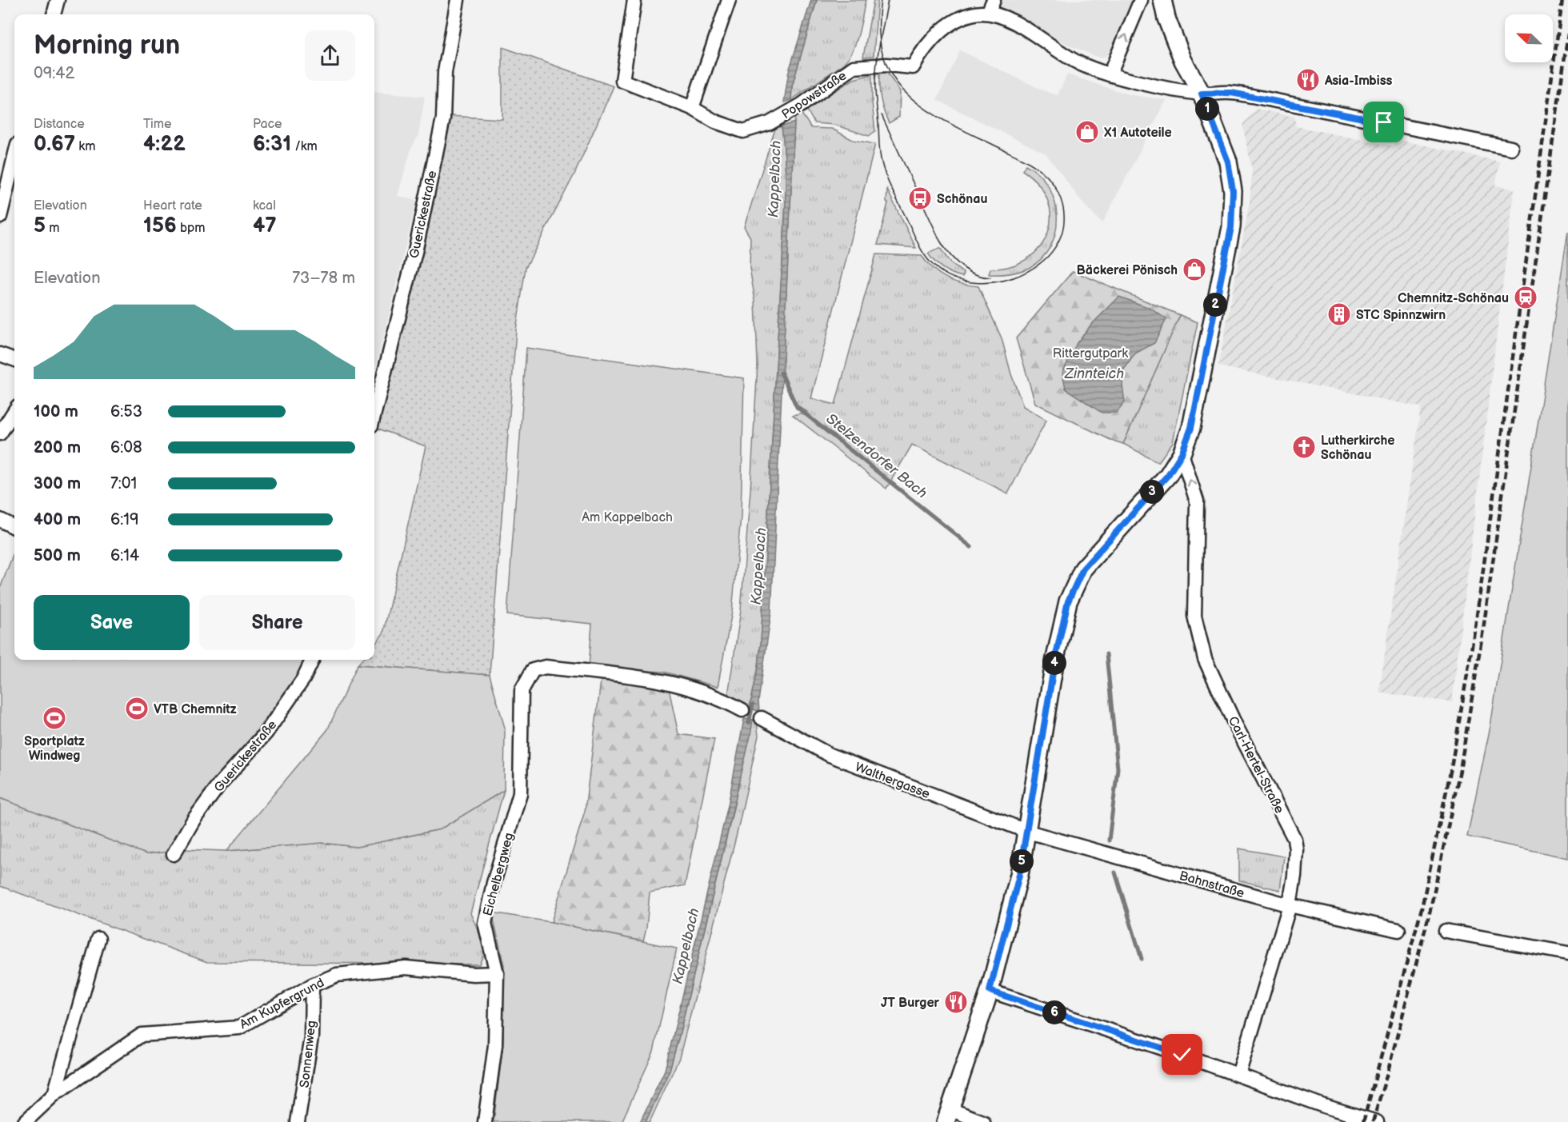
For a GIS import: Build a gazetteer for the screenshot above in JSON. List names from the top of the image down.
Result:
{
  "streets": {
    "street": [
      "Popowstraße",
      "Guerickestraße",
      "Carl-Hertel-Straße",
      "Walthergasse",
      "Eichelbergweg",
      "Bahnstraße",
      "Am Kupfergrund",
      "Sonnenweg"
    ]
  },
  "crossings": [
    ["Carl-Hertel-Straße", "Bahnstraße"],
    ["Walthergasse", "Bahnstraße"],
    ["Eichelbergweg", "Am Kupfergrund"],
    ["Am Kupfergrund", "Sonnenweg"]
  ],
  "one_way": ["Carl-Hertel-Straße"],
  "water": ["Kappelbach", "Zinnteich", "Stelzendorfer Bach"],
  "parks": ["Rittergutpark", "Am Kappelbach"],
  "places": {
    "restaurant": ["Asia-Imbiss", "JT Burger"],
    "shop": ["X1 Autoteile", "Bäckerei Pönisch"],
    "bus stop": ["Schönau"],
    "station": ["Chemnitz-Schönau"],
    "building": ["STC Spinnzwirn"],
    "church": ["Lutherkirche Schönau"],
    "sports": ["VTB Chemnitz", "Sportplatz Windweg"]
  },
  "north": "top left",
  "page": {
    "heading": ["Morning run", "09:42"],
    "stats": [
      ["Distance", "0.67 km"],
      ["Time", "4:22"],
      ["Pace", "6:31 /km"],
      ["Elevation", "5 m"],
      ["Heart rate", "156 bpm"],
      ["kcal", "47"]
    ],
    "pins": [
      "1",
      "2",
      "3",
      "4",
      "5",
      "6"
    ],
    "chart": ["Elevation", "73–78 m"],
    "list": [
      {
        "name": "100 m",
        "note": "6:53"
      },
      {
        "name": "200 m",
        "note": "6:08"
      },
      {
        "name": "300 m",
        "note": "7:01"
      },
      {
        "name": "400 m",
        "note": "6:19"
      },
      {
        "name": "500 m",
        "note": "6:14"
      }
    ],
    "buttons": ["Save", "Share"]
  }
}
